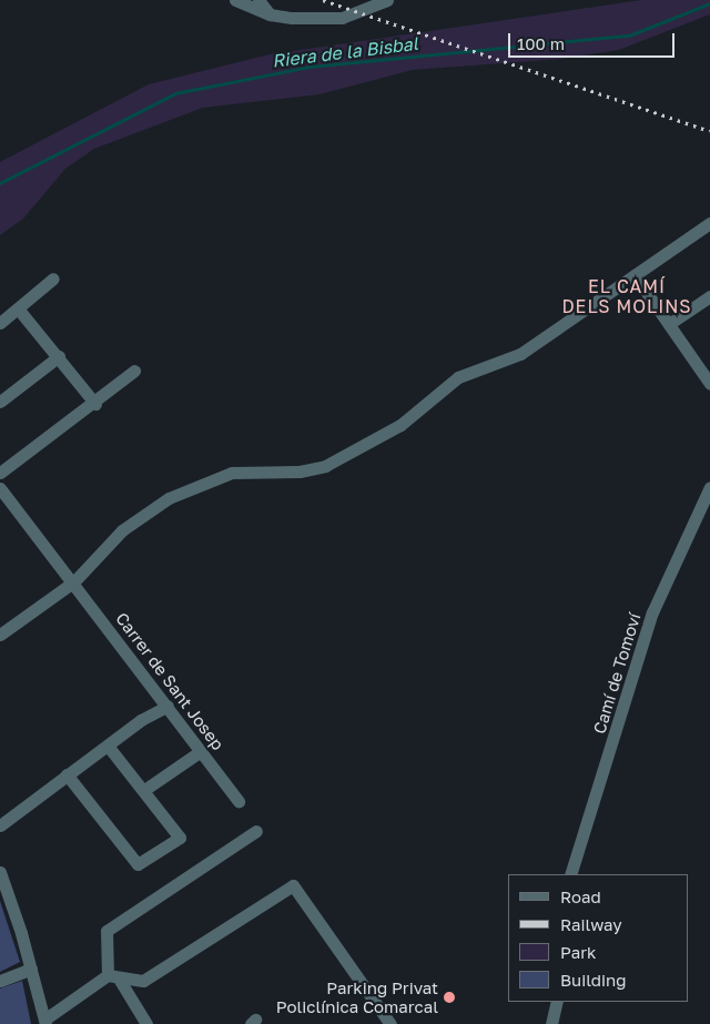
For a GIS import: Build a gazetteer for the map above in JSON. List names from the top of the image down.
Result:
{
  "streets": {
    "street": ["Camí de Tomoví", "Carrer de Sant Josep"]
  },
  "districts": ["EL CAMÍ DELS MOLINS"],
  "water": ["Riera de la Bisbal"],
  "places": ["Parking Privat Policlínica Comarcal"],
  "legend": [
    "Road",
    "Railway",
    "Park",
    "Building"
  ],
  "scale_bar": "100 m"
}
